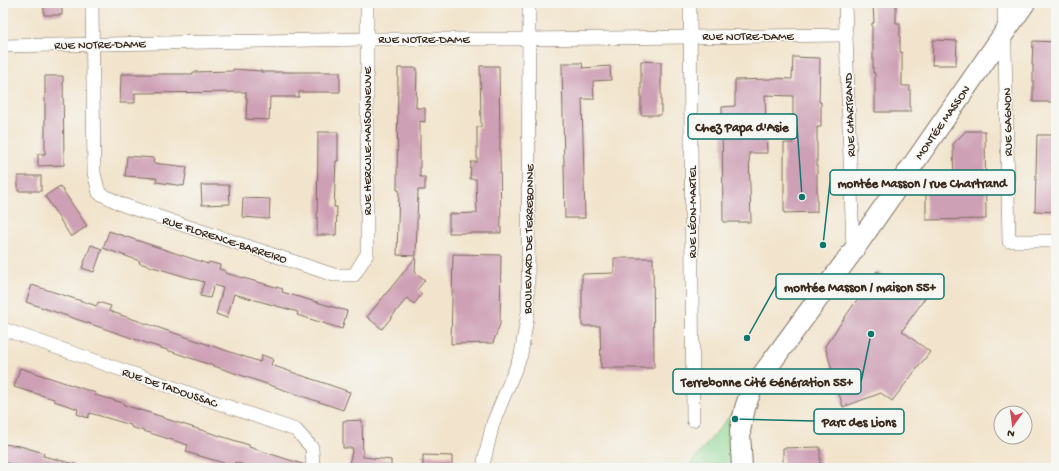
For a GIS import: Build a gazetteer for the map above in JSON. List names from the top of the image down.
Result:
{
  "streets": {
    "main road": ["MONTÉE MASSON"],
    "street": [
      "RUE NOTRE-DAME",
      "RUE CHARTRAND",
      "RUE GAGNON",
      "RUE HERCULE-MAISONNEUVE",
      "RUE LÉON-MARTEL",
      "RUE FLORENCE-BARREIRO",
      "BOULEVARD DE TERREBONNE",
      "RUE DE TADOUSSAC"
    ]
  },
  "crossings": [
    ["RUE NOTRE-DAME", "RUE CHARTRAND"],
    ["RUE NOTRE-DAME", "RUE HERCULE-MAISONNEUVE"],
    ["RUE NOTRE-DAME", "RUE LÉON-MARTEL"],
    ["RUE NOTRE-DAME", "RUE FLORENCE-BARREIRO"],
    ["RUE NOTRE-DAME", "BOULEVARD DE TERREBONNE"],
    ["RUE CHARTRAND", "MONTÉE MASSON"],
    ["MONTÉE MASSON", "RUE GAGNON"],
    ["RUE HERCULE-MAISONNEUVE", "RUE FLORENCE-BARREIRO"]
  ],
  "places": [
    "Chez Papa d'Asie",
    "montée Masson / rue Chartrand",
    "Terrebonne Cité Génération 55+",
    "montée Masson / maison 55+",
    "Parc des Lions"
  ],
  "north": "bottom"
}
